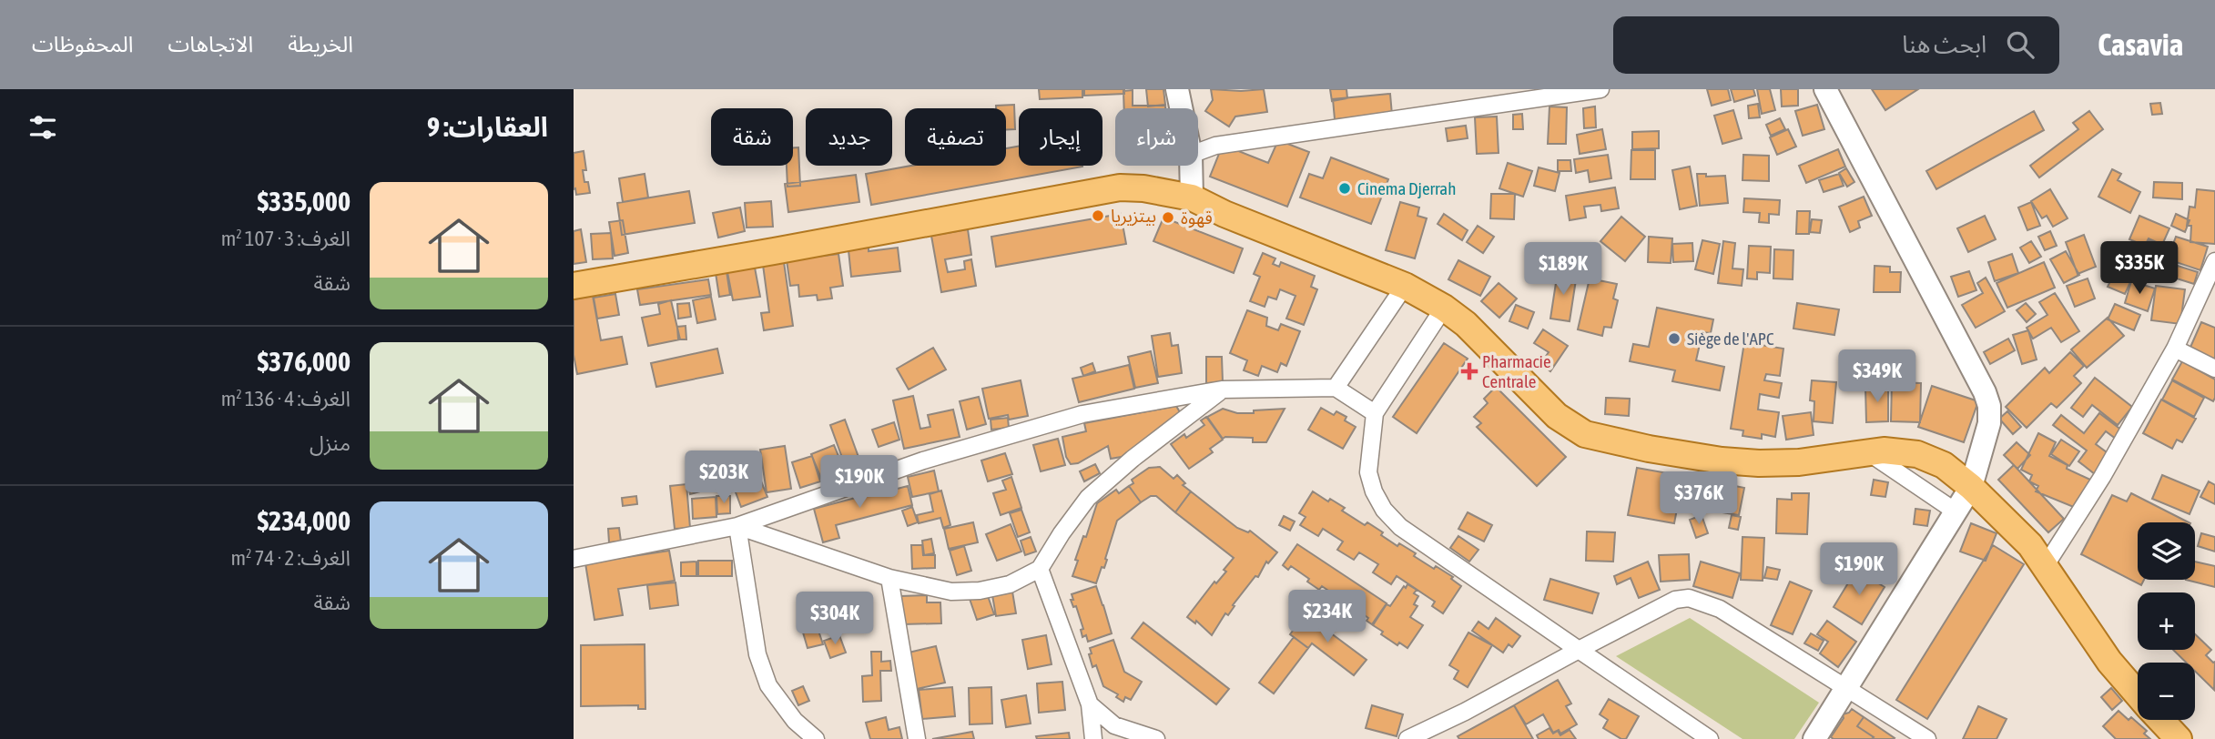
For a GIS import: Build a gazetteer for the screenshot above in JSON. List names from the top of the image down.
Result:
{
  "places": {
    "other": [
      "Cinema Djerrah",
      "بيتزيريا",
      "قهوة",
      "Siège de l'APC"
    ],
    "health": ["Pharmacie Centrale"]
  },
  "page": {
    "header": "Casavia",
    "search": "ابحث هنا",
    "nav": ["الخريطة", "الاتجاهات", "المحفوظات"],
    "heading": "العقارات: 9",
    "chip": [
      "شراء",
      "إيجار",
      "تصفية",
      "جديد",
      "شقة"
    ],
    "list": [
      {
        "name": "$335,000",
        "note": "الغرف: 3 · 107 m² · شقة"
      },
      {
        "name": "$376,000",
        "note": "الغرف: 4 · 136 m² · منزل"
      },
      {
        "name": "$234,000",
        "note": "الغرف: 2 · 74 m² · شقة"
      }
    ],
    "price": [
      "$335K",
      "$189K",
      "$349K",
      "$203K",
      "$190K",
      "$376K",
      "$190K",
      "$234K",
      "$304K"
    ],
    "map_buttons": ["+", "−"]
  }
}
